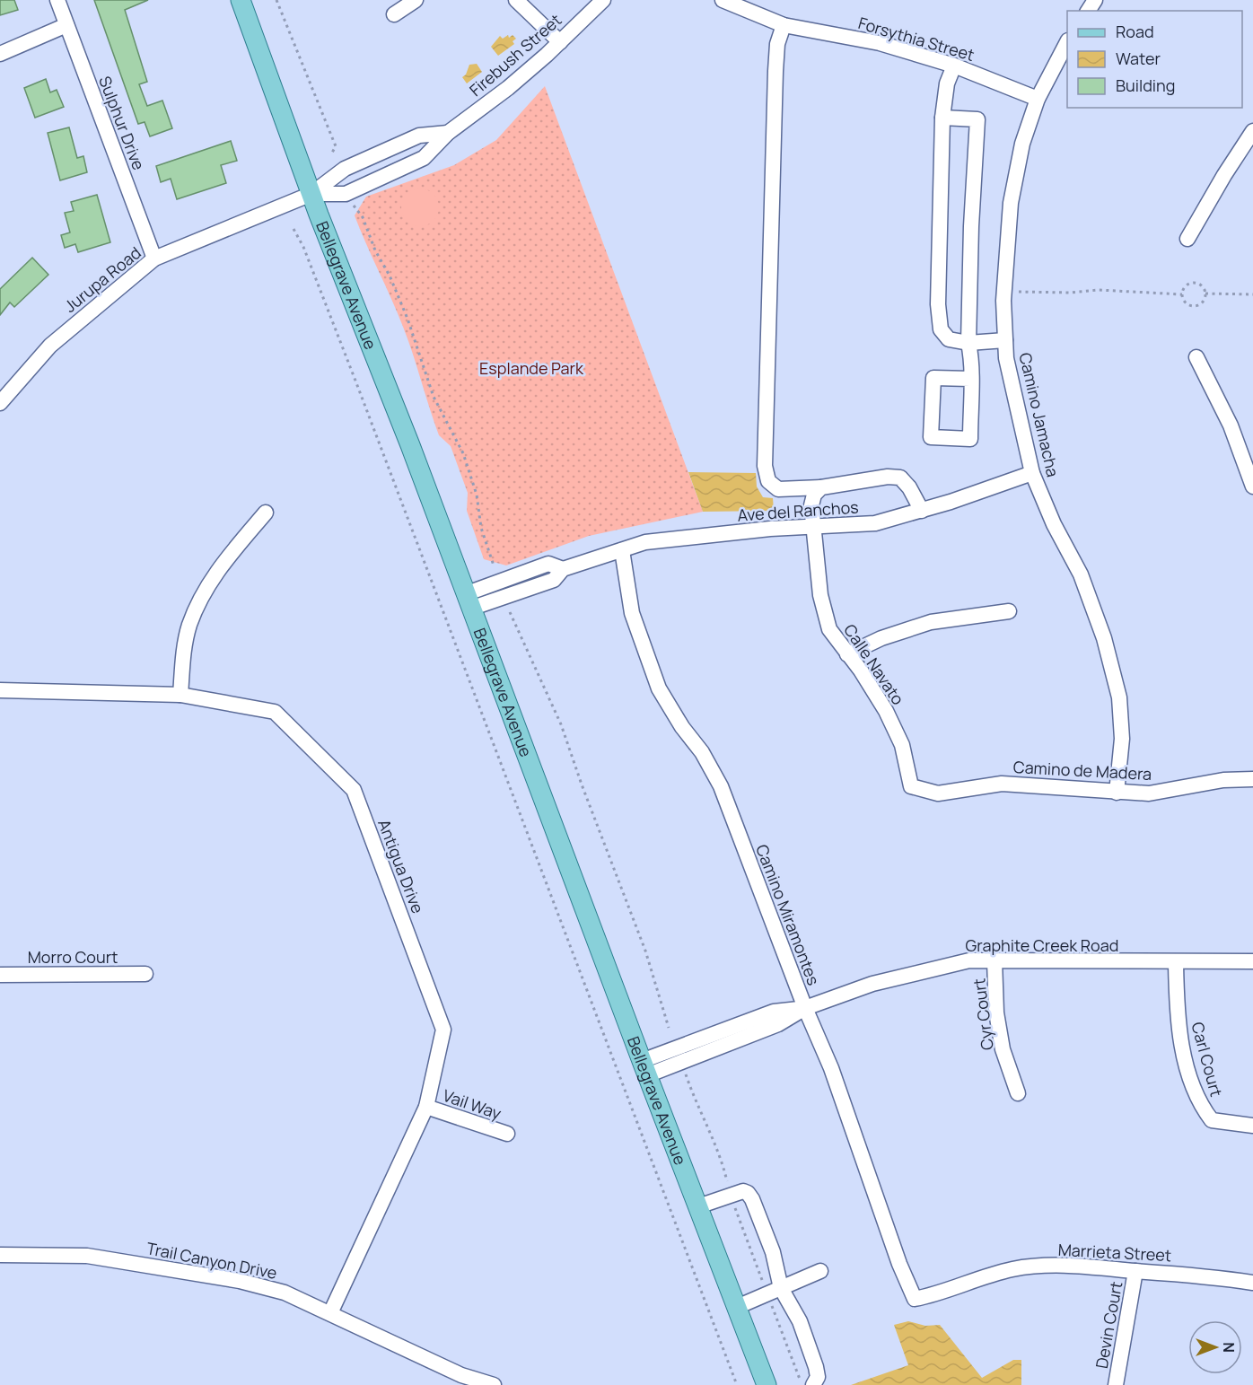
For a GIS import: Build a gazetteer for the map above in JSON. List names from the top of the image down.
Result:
{
  "streets": {
    "main road": ["Bellegrave Avenue"],
    "street": [
      "Forsythia Street",
      "Firebush Street",
      "Sulphur Drive",
      "Jurupa Road",
      "Camino Jamacha",
      "Ave del Ranchos",
      "Calle Navato",
      "Camino de Madera",
      "Antigua Drive",
      "Camino Miramontes",
      "Graphite Creek Road",
      "Morro Court",
      "Cyr Court",
      "Carl Court",
      "Vail Way",
      "Marrieta Street",
      "Trail Canyon Drive",
      "Devin Court"
    ]
  },
  "crossings": [
    ["Forsythia Street", "Camino Jamacha"],
    ["Firebush Street", "Jurupa Road"],
    ["Firebush Street", "Bellegrave Avenue"],
    ["Sulphur Drive", "Jurupa Road"],
    ["Jurupa Road", "Bellegrave Avenue"],
    ["Bellegrave Avenue", "Ave del Ranchos"],
    ["Bellegrave Avenue", "Graphite Creek Road"],
    ["Camino Jamacha", "Ave del Ranchos"],
    ["Camino Jamacha", "Camino de Madera"],
    ["Ave del Ranchos", "Calle Navato"],
    ["Ave del Ranchos", "Camino Miramontes"],
    ["Calle Navato", "Camino de Madera"],
    ["Antigua Drive", "Vail Way"],
    ["Antigua Drive", "Trail Canyon Drive"],
    ["Camino Miramontes", "Graphite Creek Road"],
    ["Camino Miramontes", "Marrieta Street"],
    ["Graphite Creek Road", "Cyr Court"],
    ["Graphite Creek Road", "Carl Court"],
    ["Marrieta Street", "Devin Court"]
  ],
  "parks": ["Esplande Park"],
  "legend": ["Road", "Water", "Building"],
  "north": "right"
}
